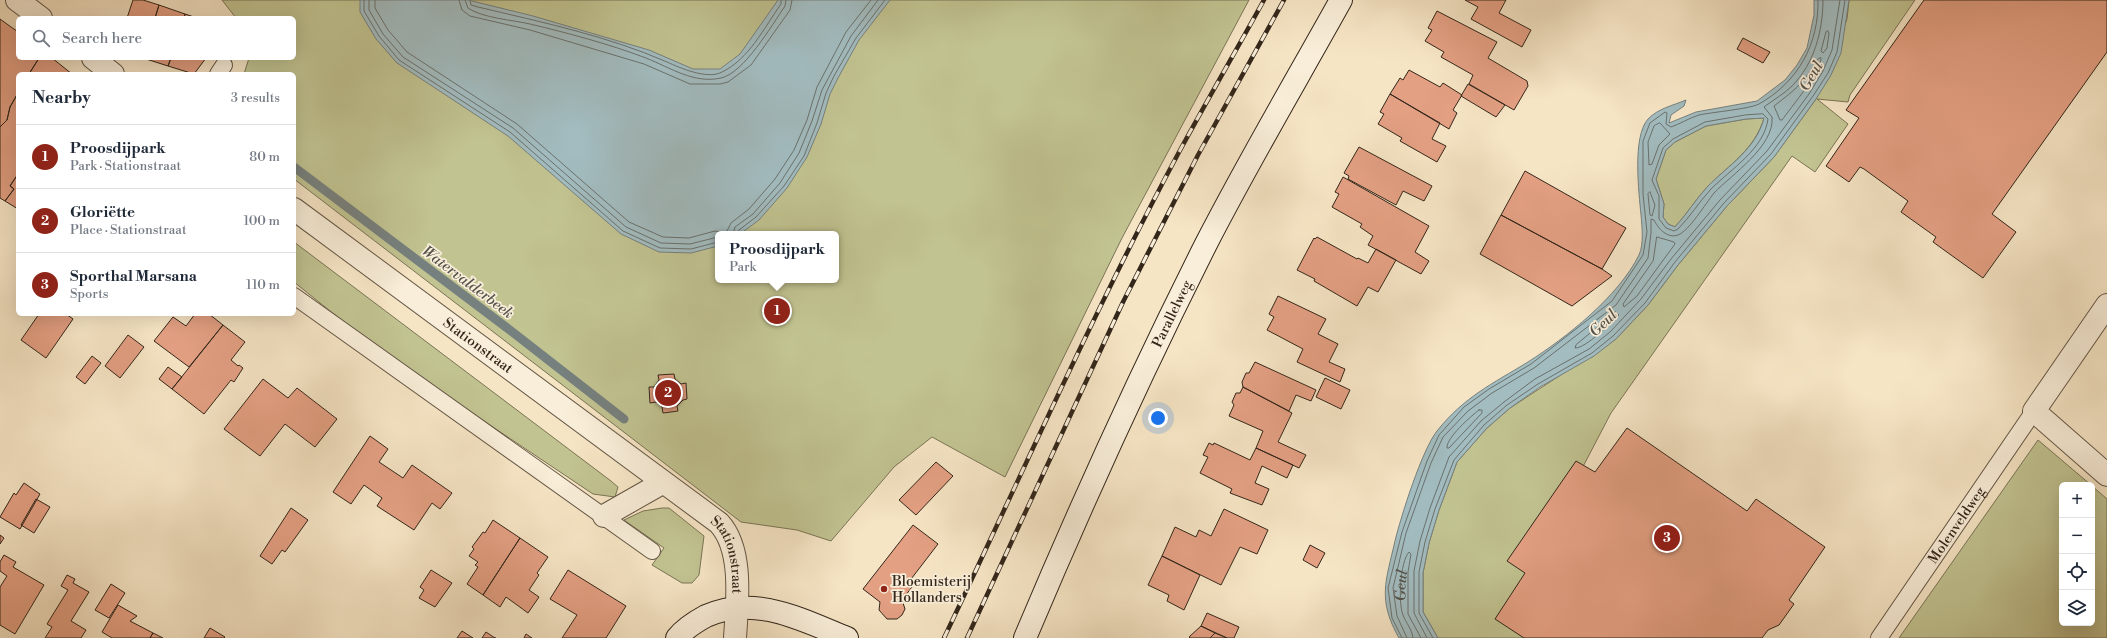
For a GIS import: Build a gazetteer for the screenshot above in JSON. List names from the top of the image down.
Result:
{
  "streets": {
    "street": ["Parallelweg", "Stationstraat", "Molenveldweg"]
  },
  "water": ["Geul", "Watervalderbeek"],
  "places": ["Bloemisterij Hollanders"],
  "page": {
    "search": "Search here",
    "heading": ["Nearby", "3 results"],
    "list": [
      {
        "mark": "1",
        "name": "Proosdijpark",
        "note": "Park · Stationstraat",
        "value": "80 m"
      },
      {
        "mark": "2",
        "name": "Gloriëtte",
        "note": "Place · Stationstraat",
        "value": "100 m"
      },
      {
        "mark": "3",
        "name": "Sporthal Marsana",
        "note": "Sports",
        "value": "110 m"
      }
    ],
    "popup": ["Proosdijpark", "Park"],
    "pins": ["1", "2", "3"],
    "map_buttons": ["+", "−"]
  }
}
